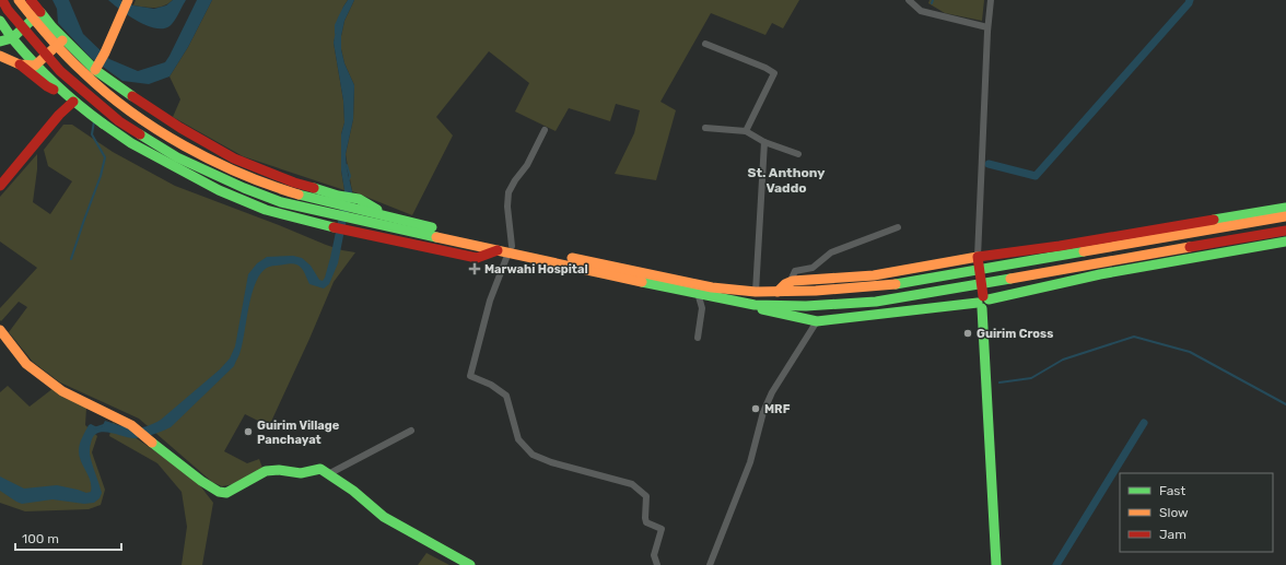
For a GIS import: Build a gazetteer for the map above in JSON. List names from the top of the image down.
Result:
{
  "districts": ["St. Anthony Vaddo"],
  "places": {
    "health": ["Marwahi Hospital"],
    "other": ["Guirim Cross", "MRF", "Guirim Village Panchayat"]
  },
  "legend": ["Fast", "Slow", "Jam"],
  "scale_bar": "100 m"
}
